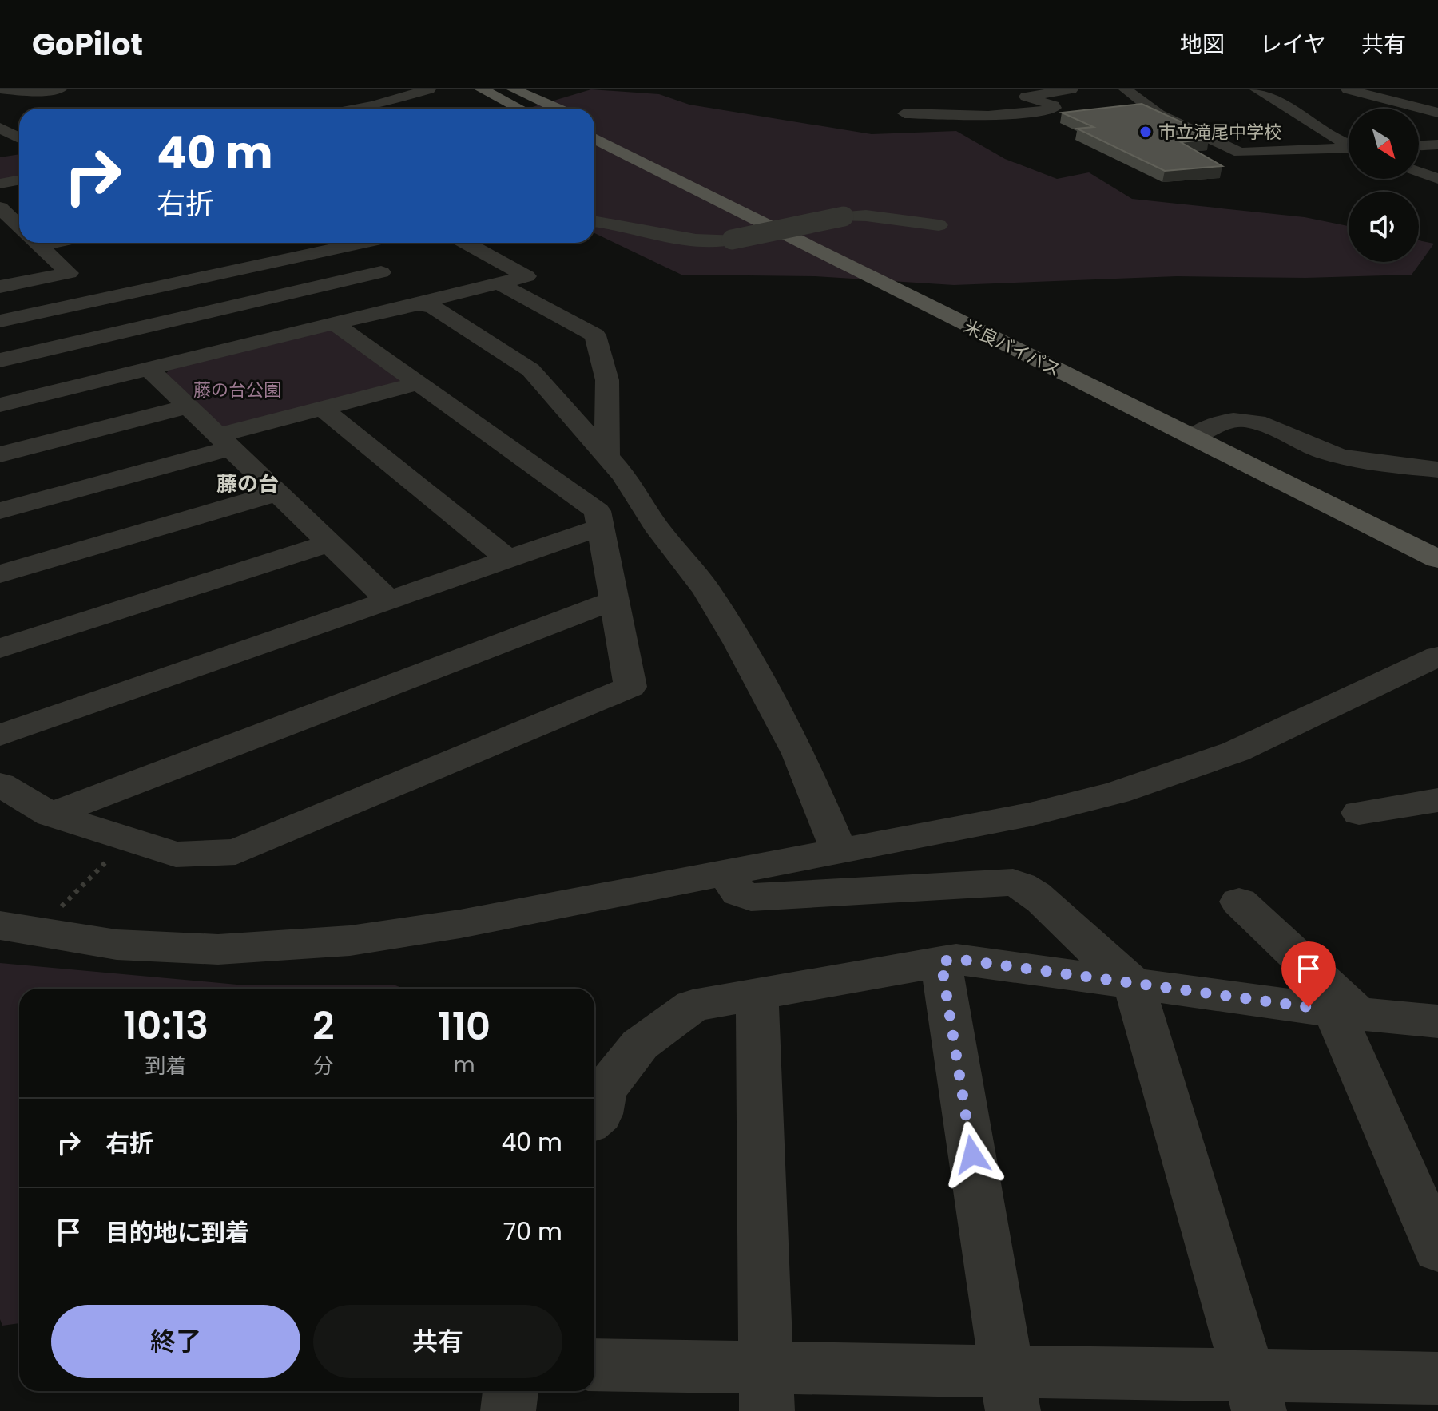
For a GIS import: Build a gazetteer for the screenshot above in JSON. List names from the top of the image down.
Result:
{
  "streets": {
    "main road": ["米良バイパス"]
  },
  "districts": ["藤の台"],
  "parks": ["藤の台公園"],
  "places": ["市立滝尾中学校"],
  "north": "bottom right",
  "page": {
    "header": "GoPilot",
    "nav": ["地図", "レイヤ", "共有"],
    "turn": ["40 m", "右折"],
    "eta": [
      "10:13",
      "到着",
      "2",
      "分",
      "110",
      "m"
    ],
    "list": [
      {
        "name": "右折",
        "value": "40 m"
      },
      {
        "name": "目的地に到着",
        "value": "70 m"
      }
    ],
    "buttons": ["終了", "共有"]
  }
}
